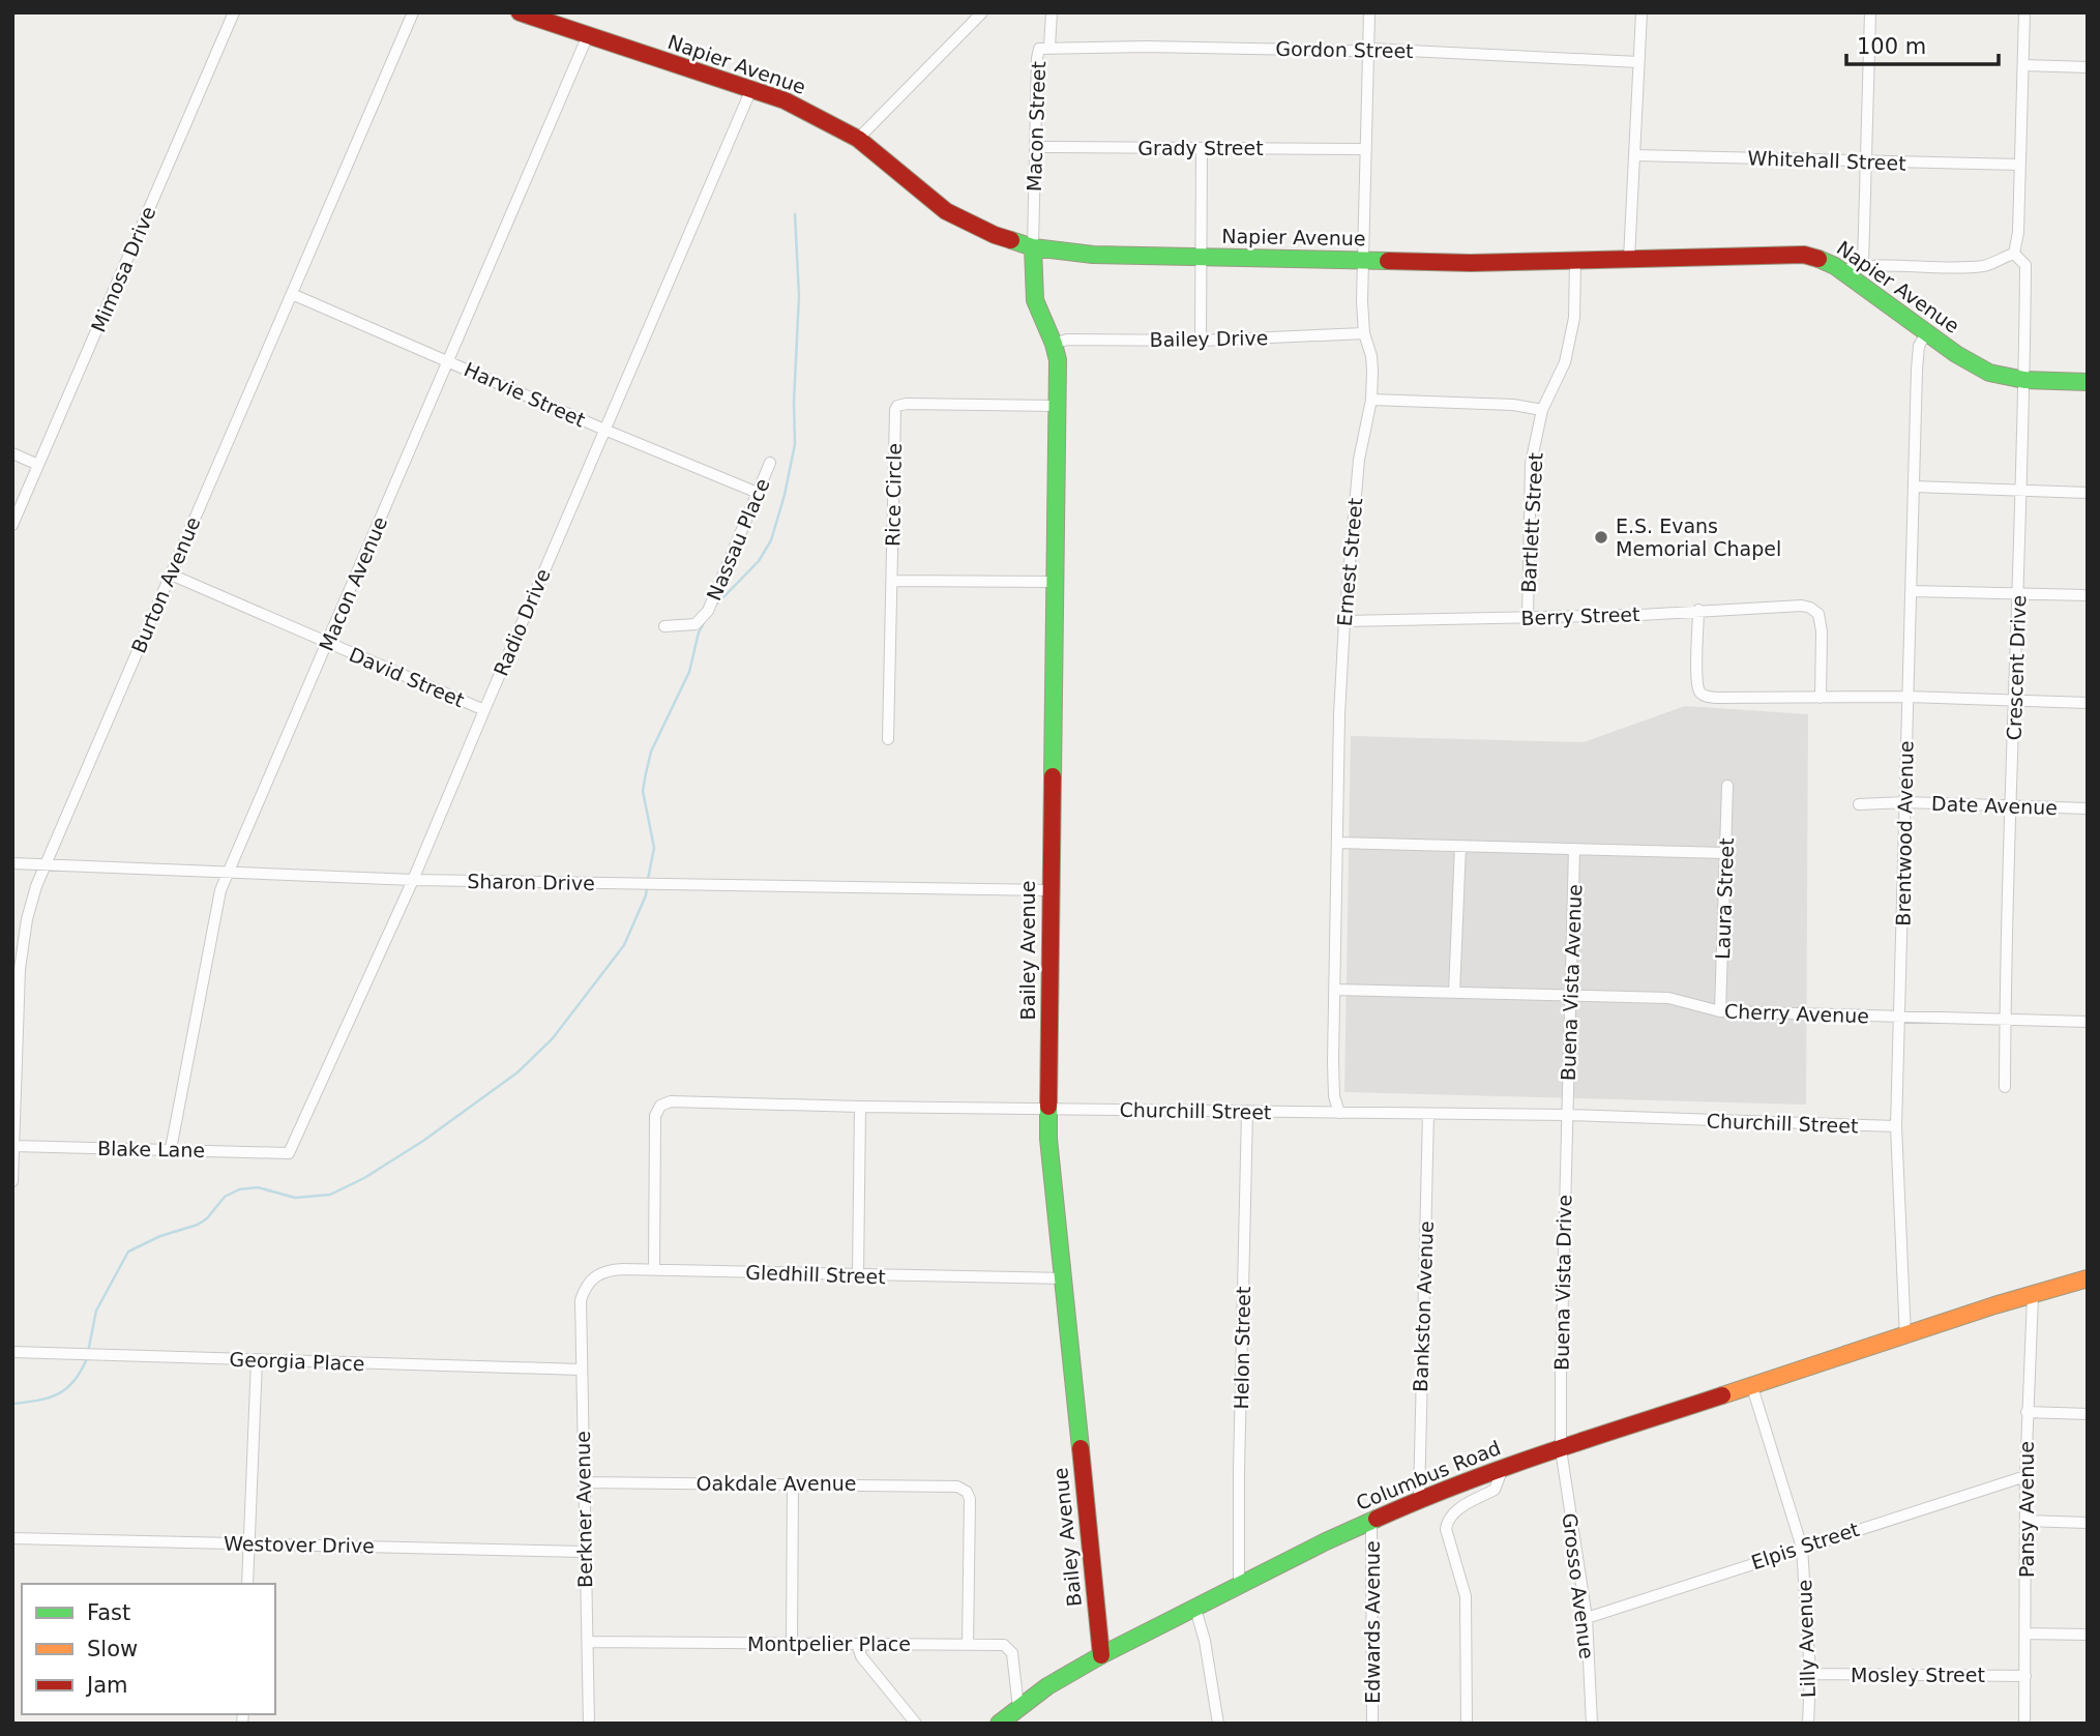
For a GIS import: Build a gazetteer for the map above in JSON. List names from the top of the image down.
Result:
{
  "streets": {
    "street": [
      "Gordon Street",
      "Napier Avenue",
      "Macon Street",
      "Grady Street",
      "Whitehall Street",
      "Mimosa Drive",
      "Bailey Drive",
      "Harvie Street",
      "Rice Circle",
      "Bartlett Street",
      "Nassau Place",
      "Ernest Street",
      "Macon Avenue",
      "Burton Avenue",
      "Berry Street",
      "Radio Drive",
      "Crescent Drive",
      "David Street",
      "Date Avenue",
      "Brentwood Avenue",
      "Sharon Drive",
      "Laura Street",
      "Bailey Avenue",
      "Buena Vista Avenue",
      "Cherry Avenue",
      "Churchill Street",
      "Blake Lane",
      "Gledhill Street",
      "Buena Vista Drive",
      "Bankston Avenue",
      "Helon Street",
      "Georgia Place",
      "Columbus Road",
      "Oakdale Avenue",
      "Berkner Avenue",
      "Pansy Avenue",
      "Westover Drive",
      "Elpis Street",
      "Grosso Avenue",
      "Edwards Avenue",
      "Lilly Avenue",
      "Montpelier Place",
      "Mosley Street"
    ]
  },
  "crossings": [
    ["Gordon Street", "Macon Street"],
    ["Gordon Street", "Ernest Street"],
    ["Napier Avenue", "Macon Street"],
    ["Napier Avenue", "Bartlett Street"],
    ["Napier Avenue", "Ernest Street"],
    ["Napier Avenue", "Macon Avenue"],
    ["Napier Avenue", "Radio Drive"],
    ["Napier Avenue", "Crescent Drive"],
    ["Napier Avenue", "Brentwood Avenue"],
    ["Napier Avenue", "Bailey Avenue"],
    ["Macon Street", "Grady Street"],
    ["Macon Street", "Bailey Avenue"],
    ["Grady Street", "Ernest Street"],
    ["Bailey Drive", "Ernest Street"],
    ["Bailey Drive", "Bailey Avenue"],
    ["Harvie Street", "Nassau Place"],
    ["Harvie Street", "Macon Avenue"],
    ["Harvie Street", "Burton Avenue"],
    ["Harvie Street", "Radio Drive"],
    ["Rice Circle", "Bailey Avenue"],
    ["Bartlett Street", "Berry Street"],
    ["Ernest Street", "Berry Street"],
    ["Ernest Street", "Cherry Avenue"],
    ["Ernest Street", "Churchill Street"],
    ["Macon Avenue", "David Street"],
    ["Macon Avenue", "Sharon Drive"],
    ["Macon Avenue", "Blake Lane"],
    ["Burton Avenue", "David Street"],
    ["Burton Avenue", "Sharon Drive"],
    ["Burton Avenue", "Blake Lane"],
    ["Radio Drive", "David Street"],
    ["Radio Drive", "Sharon Drive"],
    ["Radio Drive", "Blake Lane"],
    ["Crescent Drive", "Date Avenue"],
    ["Crescent Drive", "Cherry Avenue"],
    ["Date Avenue", "Brentwood Avenue"],
    ["Brentwood Avenue", "Cherry Avenue"],
    ["Brentwood Avenue", "Churchill Street"],
    ["Brentwood Avenue", "Columbus Road"],
    ["Sharon Drive", "Bailey Avenue"],
    ["Laura Street", "Cherry Avenue"],
    ["Bailey Avenue", "Churchill Street"],
    ["Bailey Avenue", "Gledhill Street"],
    ["Bailey Avenue", "Columbus Road"],
    ["Buena Vista Avenue", "Cherry Avenue"],
    ["Buena Vista Avenue", "Churchill Street"],
    ["Buena Vista Avenue", "Buena Vista Drive"],
    ["Churchill Street", "Gledhill Street"],
    ["Churchill Street", "Buena Vista Drive"],
    ["Churchill Street", "Bankston Avenue"],
    ["Churchill Street", "Helon Street"],
    ["Gledhill Street", "Berkner Avenue"],
    ["Buena Vista Drive", "Columbus Road"],
    ["Buena Vista Drive", "Grosso Avenue"],
    ["Bankston Avenue", "Columbus Road"],
    ["Helon Street", "Columbus Road"],
    ["Georgia Place", "Berkner Avenue"],
    ["Columbus Road", "Pansy Avenue"],
    ["Columbus Road", "Grosso Avenue"],
    ["Columbus Road", "Edwards Avenue"],
    ["Columbus Road", "Lilly Avenue"],
    ["Columbus Road", "Montpelier Place"],
    ["Oakdale Avenue", "Berkner Avenue"],
    ["Oakdale Avenue", "Montpelier Place"],
    ["Berkner Avenue", "Westover Drive"],
    ["Berkner Avenue", "Montpelier Place"],
    ["Pansy Avenue", "Elpis Street"],
    ["Pansy Avenue", "Mosley Street"],
    ["Elpis Street", "Grosso Avenue"],
    ["Elpis Street", "Lilly Avenue"],
    ["Lilly Avenue", "Mosley Street"]
  ],
  "places": ["E.S. Evans Memorial Chapel"],
  "legend": ["Fast", "Slow", "Jam"],
  "scale_bar": "100 m"
}
